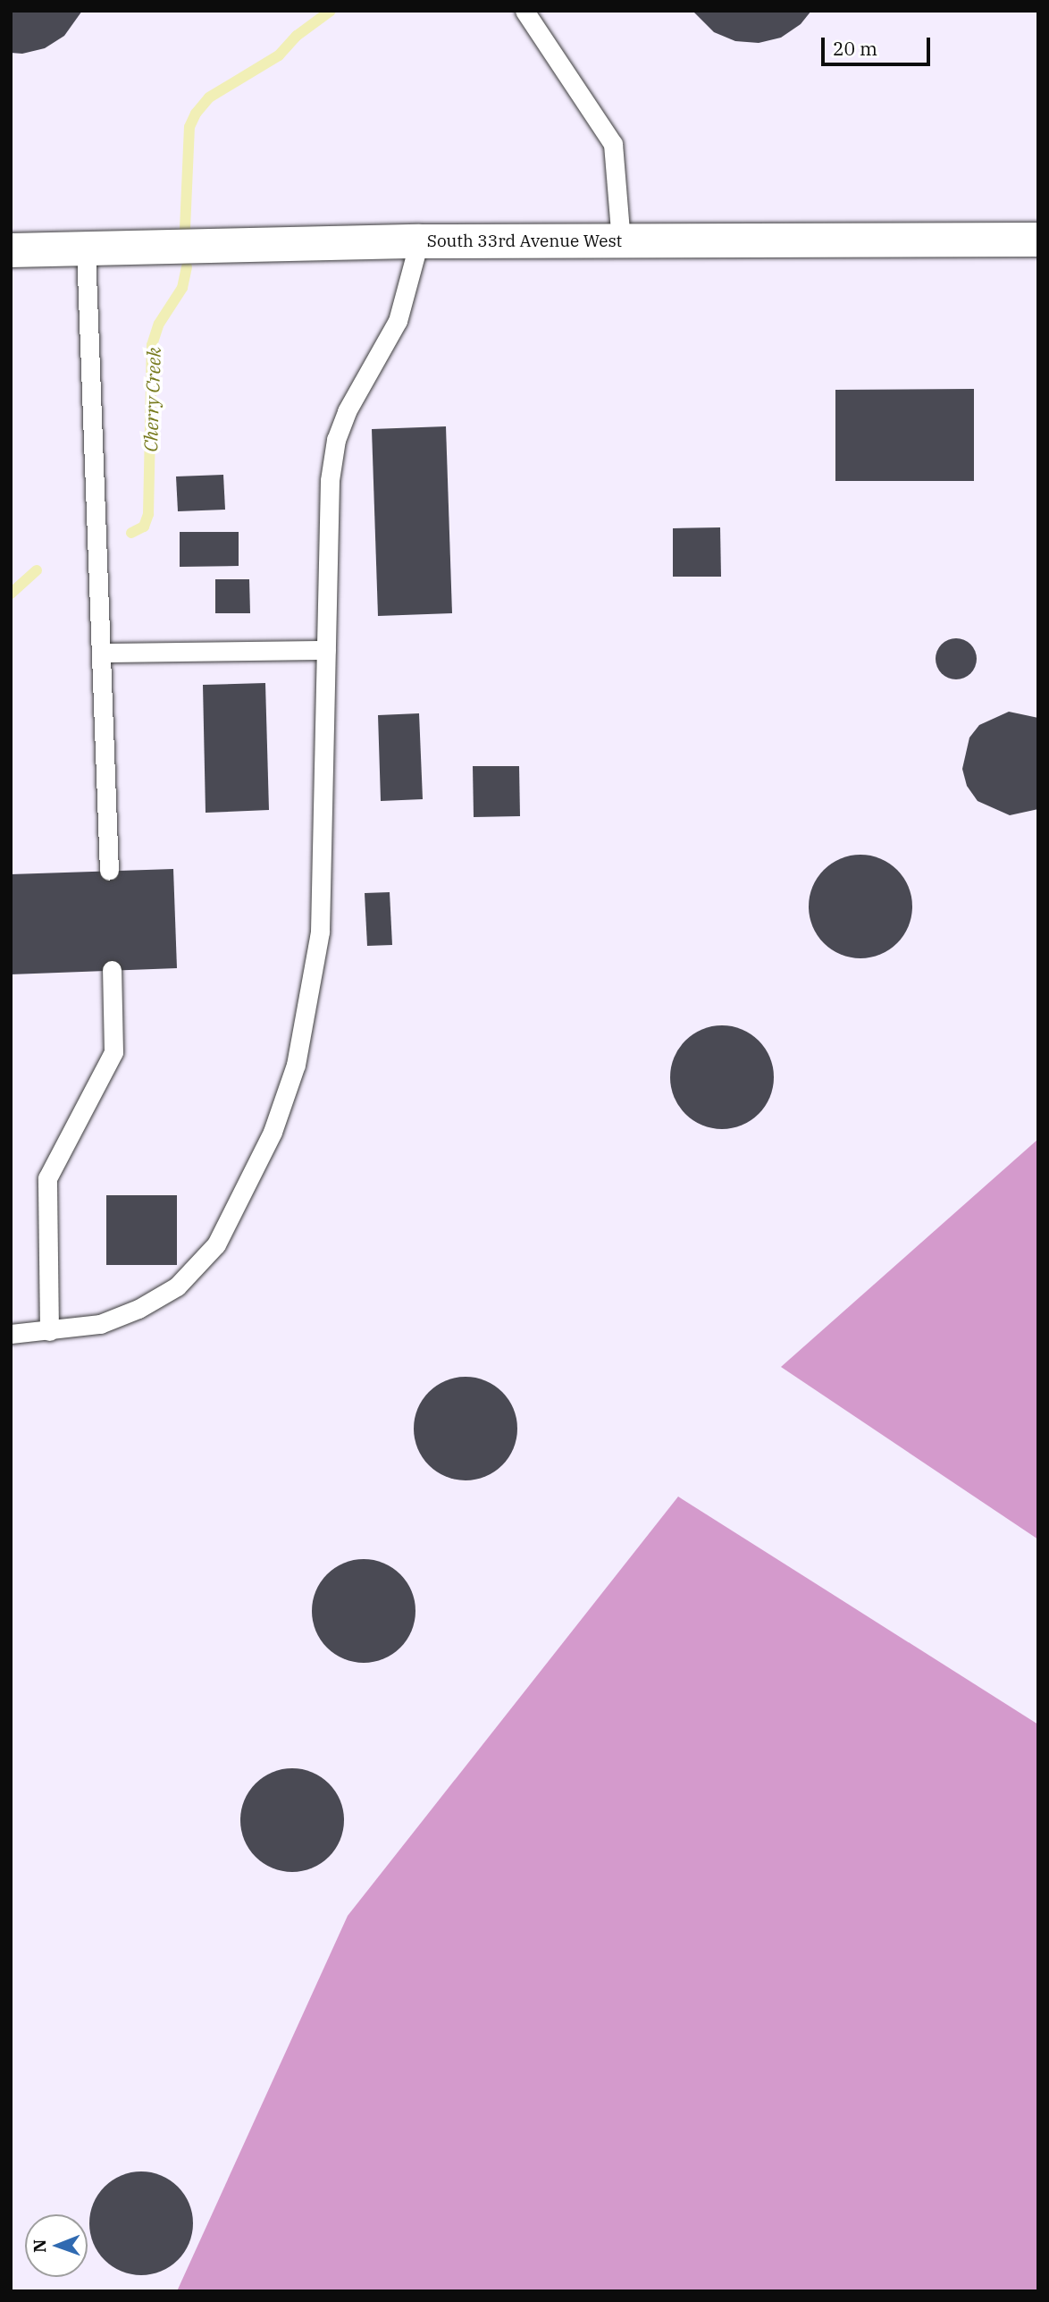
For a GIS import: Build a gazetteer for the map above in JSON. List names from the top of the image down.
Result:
{
  "streets": {
    "street": ["South 33rd Avenue West"]
  },
  "water": ["Cherry Creek"],
  "scale_bar": "20 m",
  "north": "left"
}
